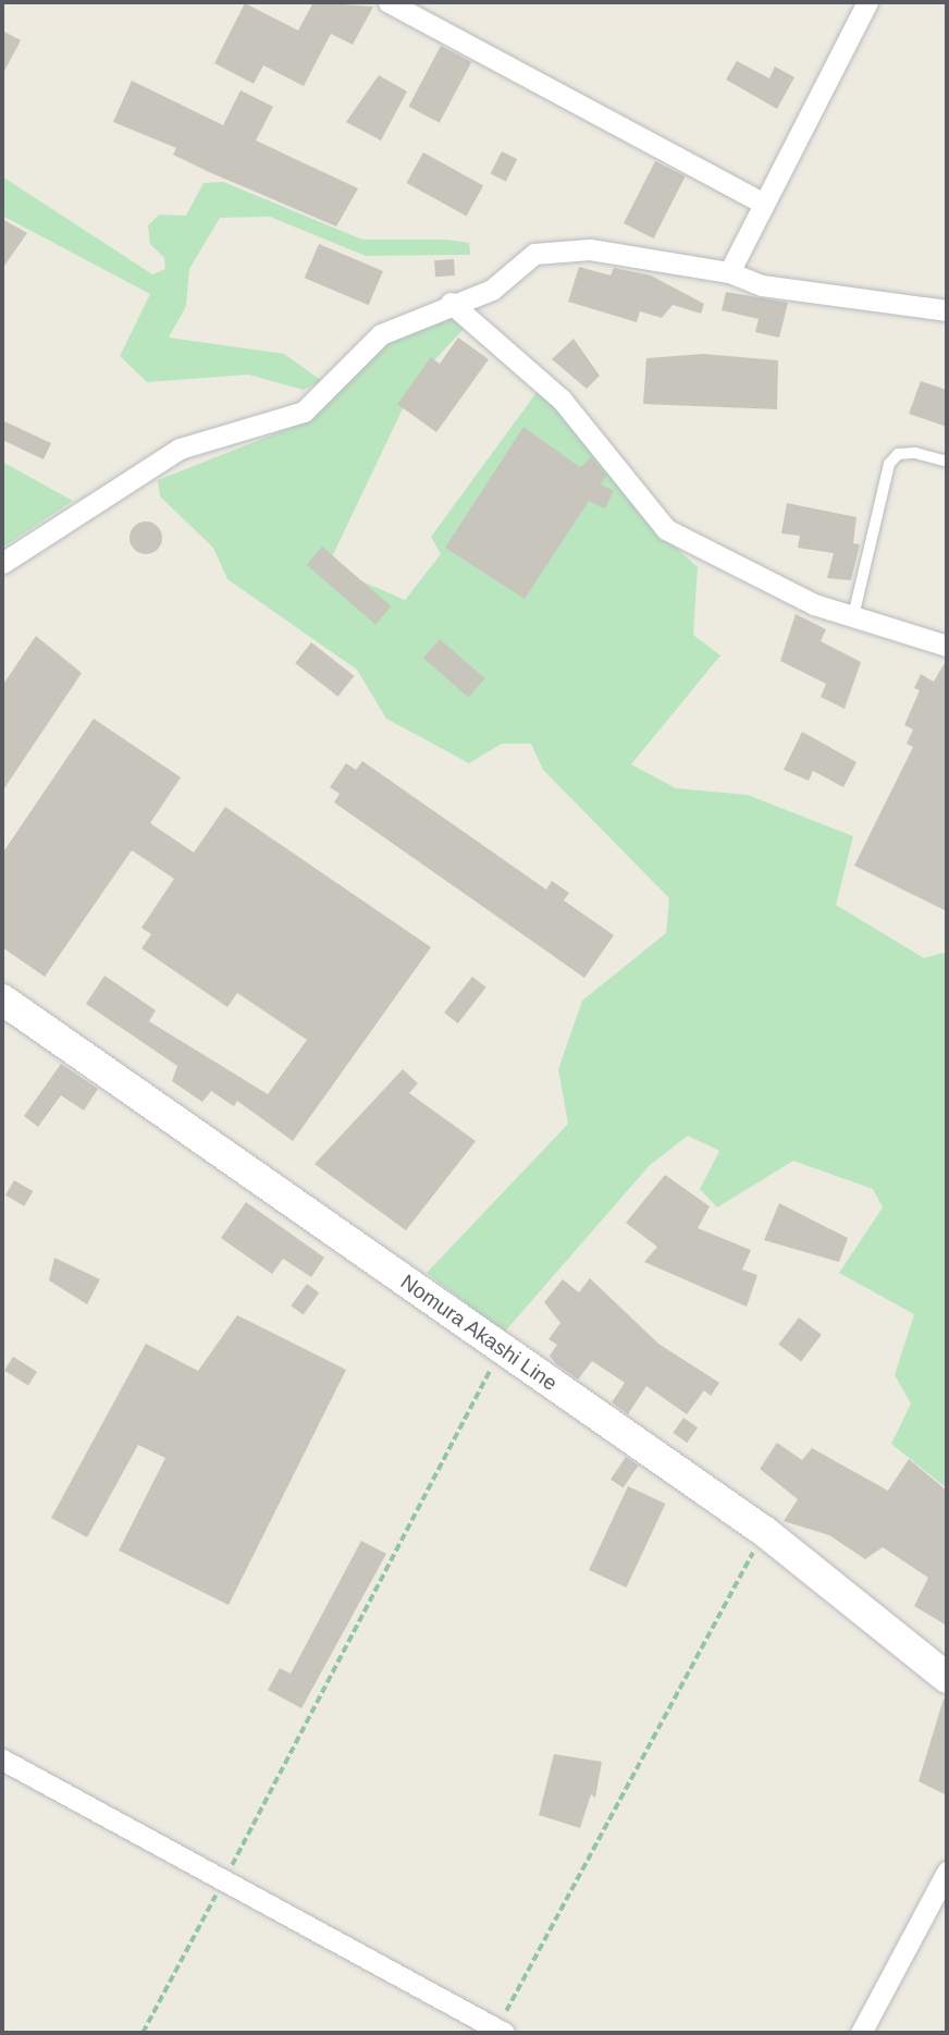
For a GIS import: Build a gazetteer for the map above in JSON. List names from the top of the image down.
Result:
{
  "streets": {
    "main road": ["Nomura Akashi Line"]
  }
}
